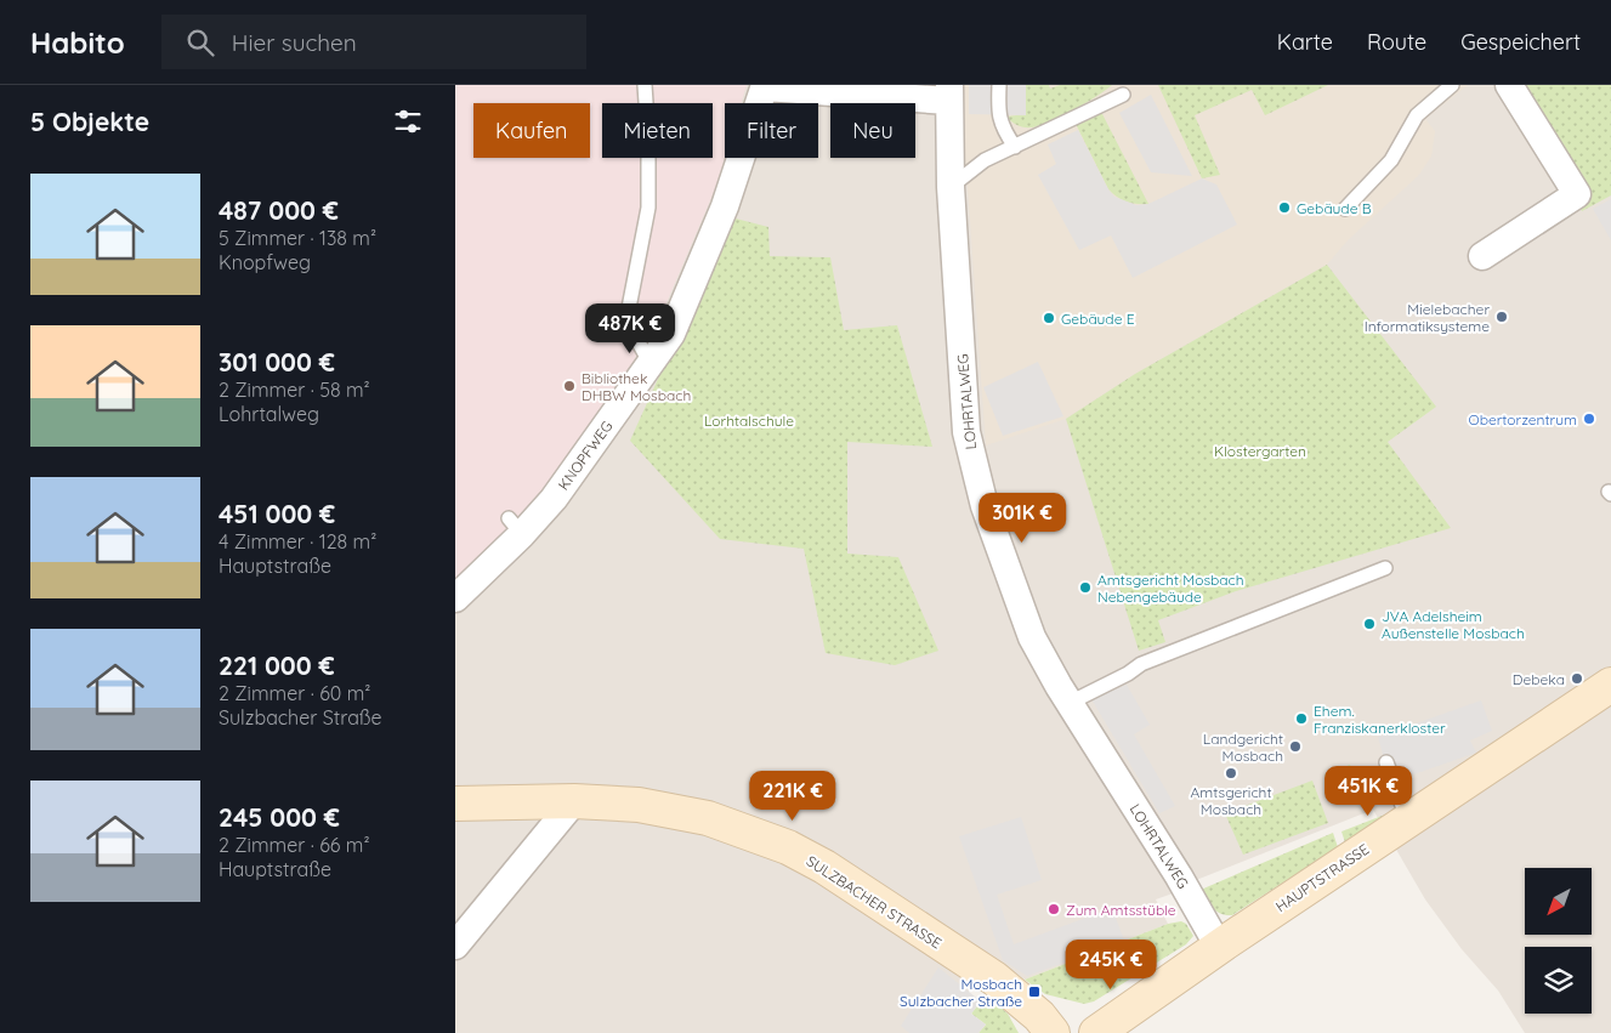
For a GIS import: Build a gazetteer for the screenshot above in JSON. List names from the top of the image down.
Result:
{
  "streets": {
    "main road": ["HAUPTSTRASSE", "SULZBACHER STRASSE"],
    "street": ["LOHRTALWEG", "KNOPFWEG"]
  },
  "crossings": [
    ["LOHRTALWEG", "KNOPFWEG"],
    ["LOHRTALWEG", "HAUPTSTRASSE"]
  ],
  "parks": ["Lorhtalschule", "Klostergarten"],
  "places": {
    "other": [
      "Gebäude B",
      "Mielebacher Informatiksysteme",
      "Gebäude E",
      "Bibliothek DHBW Mosbach",
      "Obertorzentrum",
      "Amtsgericht Mosbach Nebengebäude",
      "JVA Adelsheim Außenstelle Mosbach",
      "Debeka",
      "Ehem. Franziskanerkloster",
      "Landgericht Mosbach",
      "Amtsgericht Mosbach",
      "Zum Amtsstüble"
    ],
    "transit": ["Mosbach Sulzbacher Straße"]
  },
  "north": "bottom left",
  "page": {
    "header": "Habito",
    "search": "Hier suchen",
    "nav": ["Karte", "Route", "Gespeichert"],
    "heading": "5 Objekte",
    "chip": [
      "Kaufen",
      "Mieten",
      "Filter",
      "Neu"
    ],
    "list": [
      {
        "name": "487 000 €",
        "note": "5 Zimmer · 138 m² · Knopfweg"
      },
      {
        "name": "301 000 €",
        "note": "2 Zimmer · 58 m² · Lohrtalweg"
      },
      {
        "name": "451 000 €",
        "note": "4 Zimmer · 128 m² · Hauptstraße"
      },
      {
        "name": "221 000 €",
        "note": "2 Zimmer · 60 m² · Sulzbacher Straße"
      },
      {
        "name": "245 000 €",
        "note": "2 Zimmer · 66 m² · Hauptstraße"
      }
    ],
    "price": [
      "487K €",
      "301K €",
      "451K €",
      "221K €",
      "245K €"
    ]
  }
}
